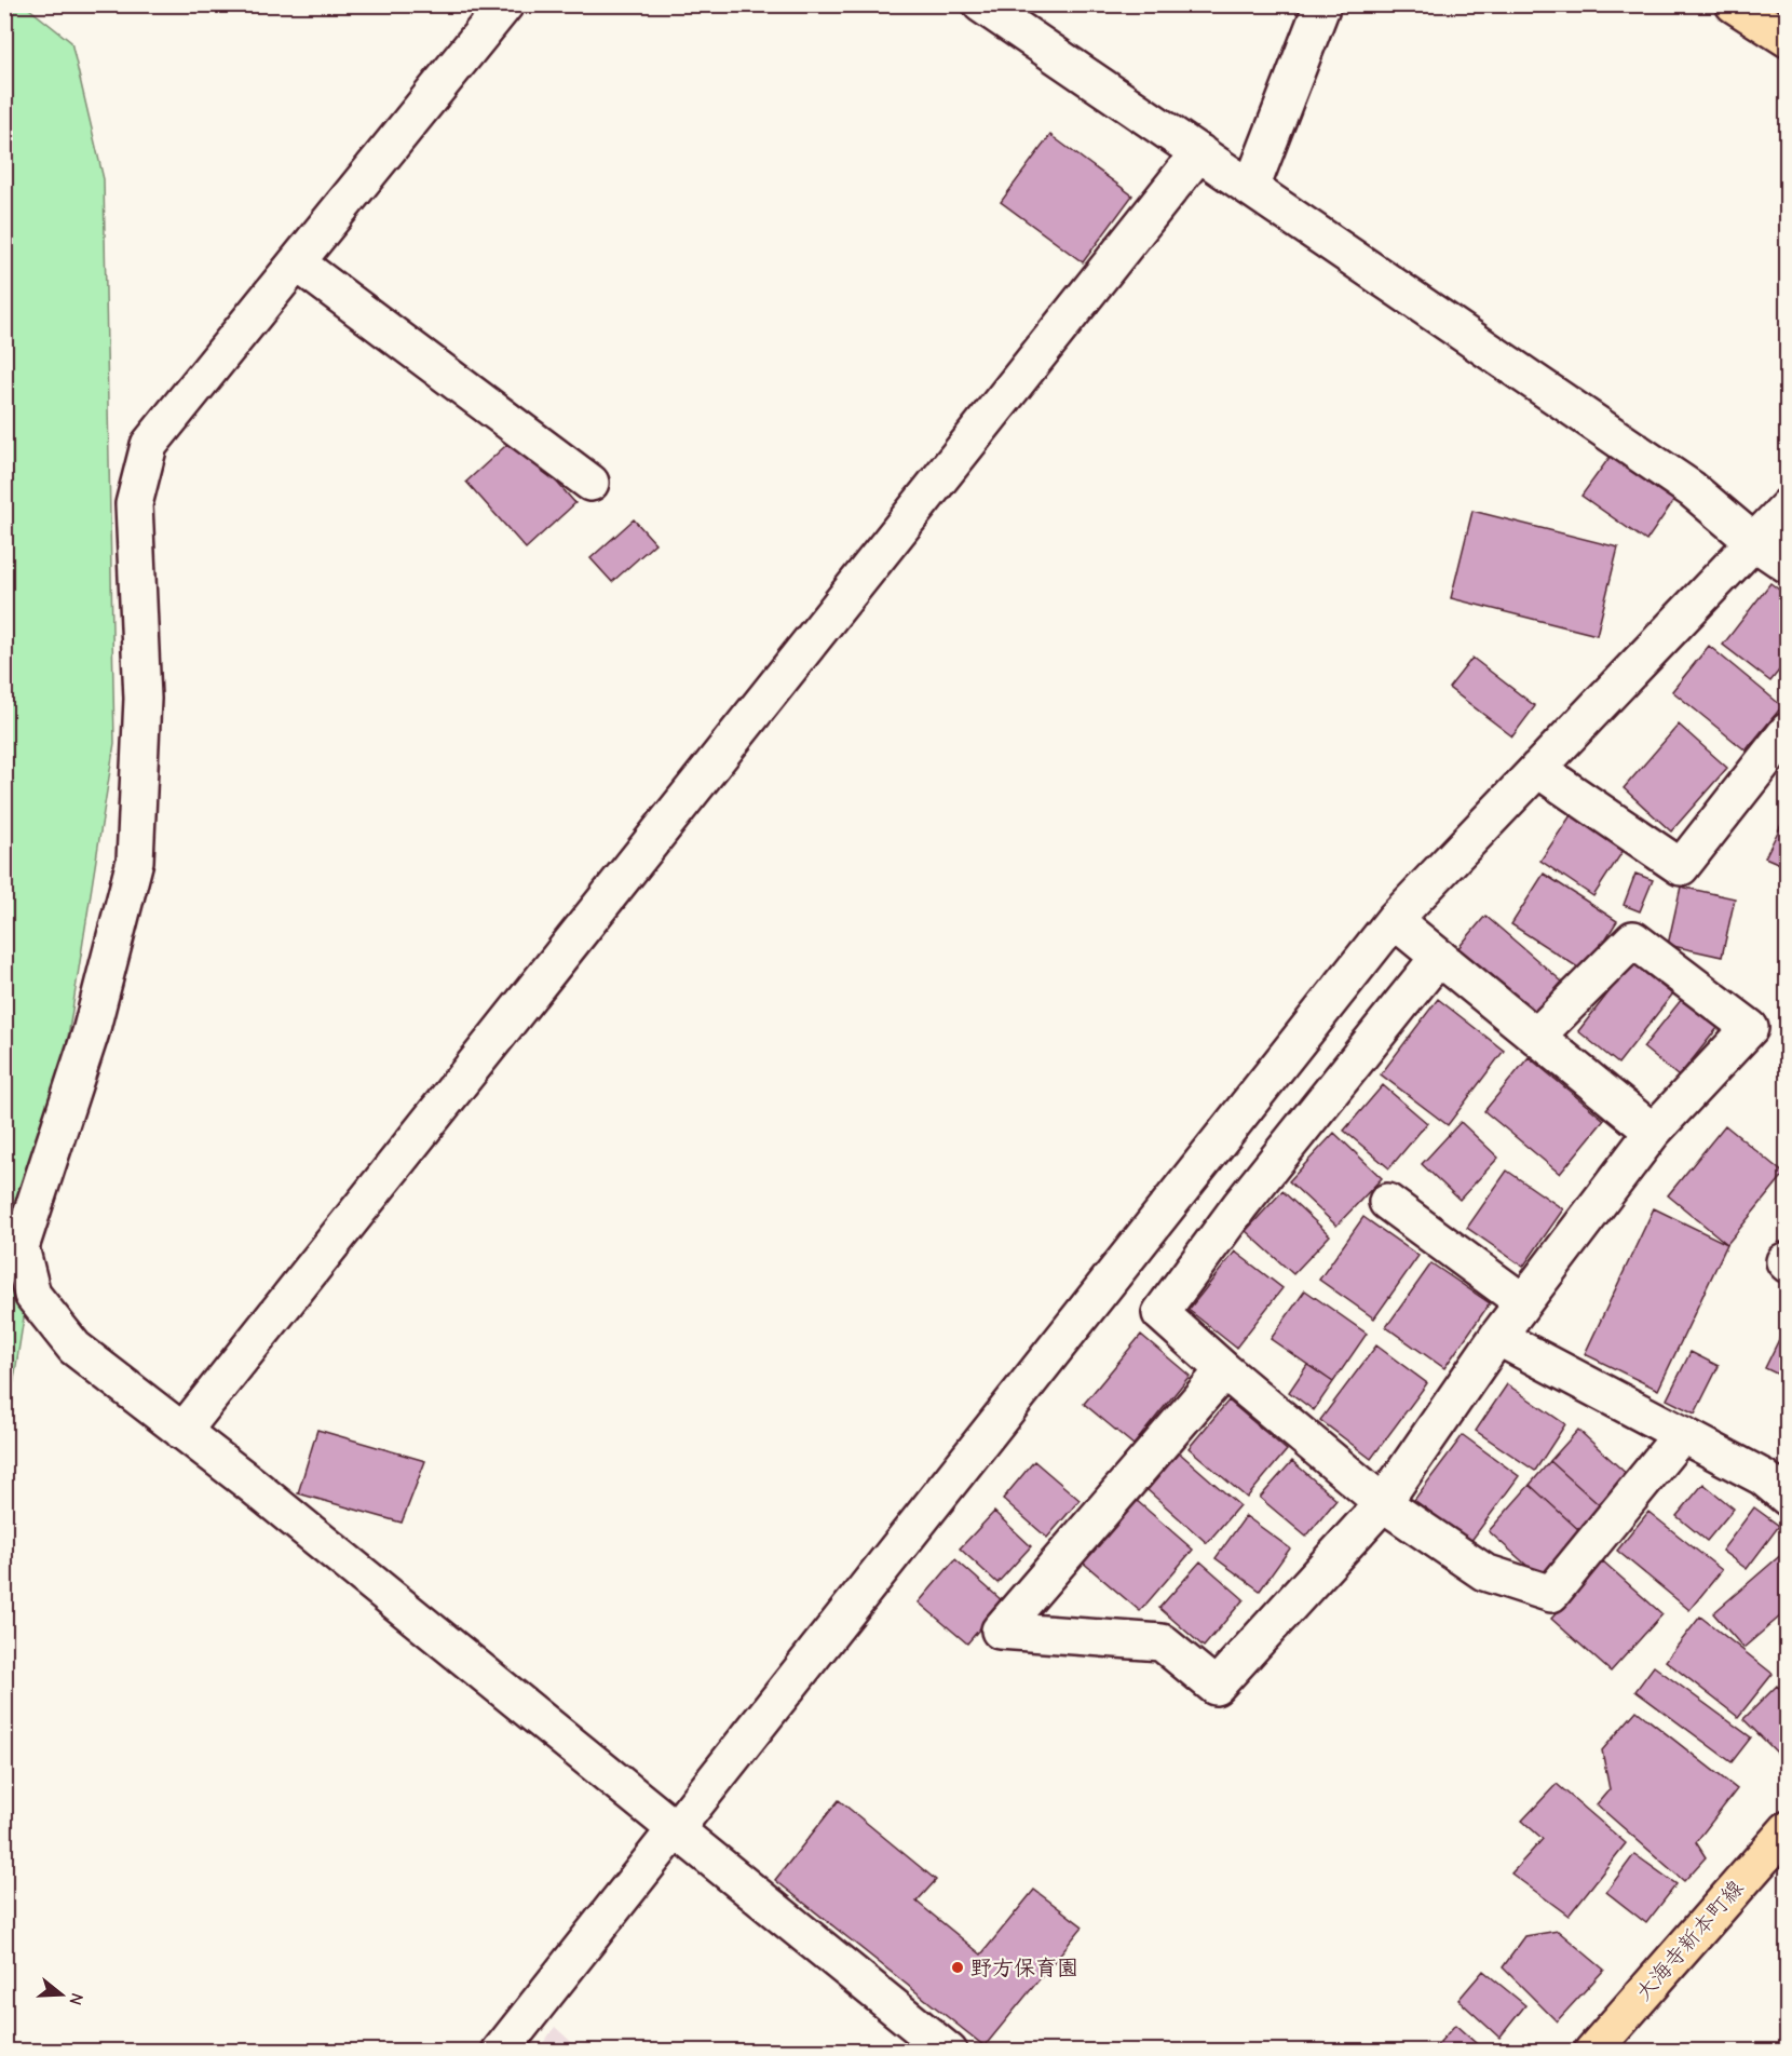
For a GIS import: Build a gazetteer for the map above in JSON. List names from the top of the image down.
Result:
{
  "streets": {
    "main road": ["大海寺新本町線"]
  },
  "places": ["野方保育園"],
  "north": "right"
}
